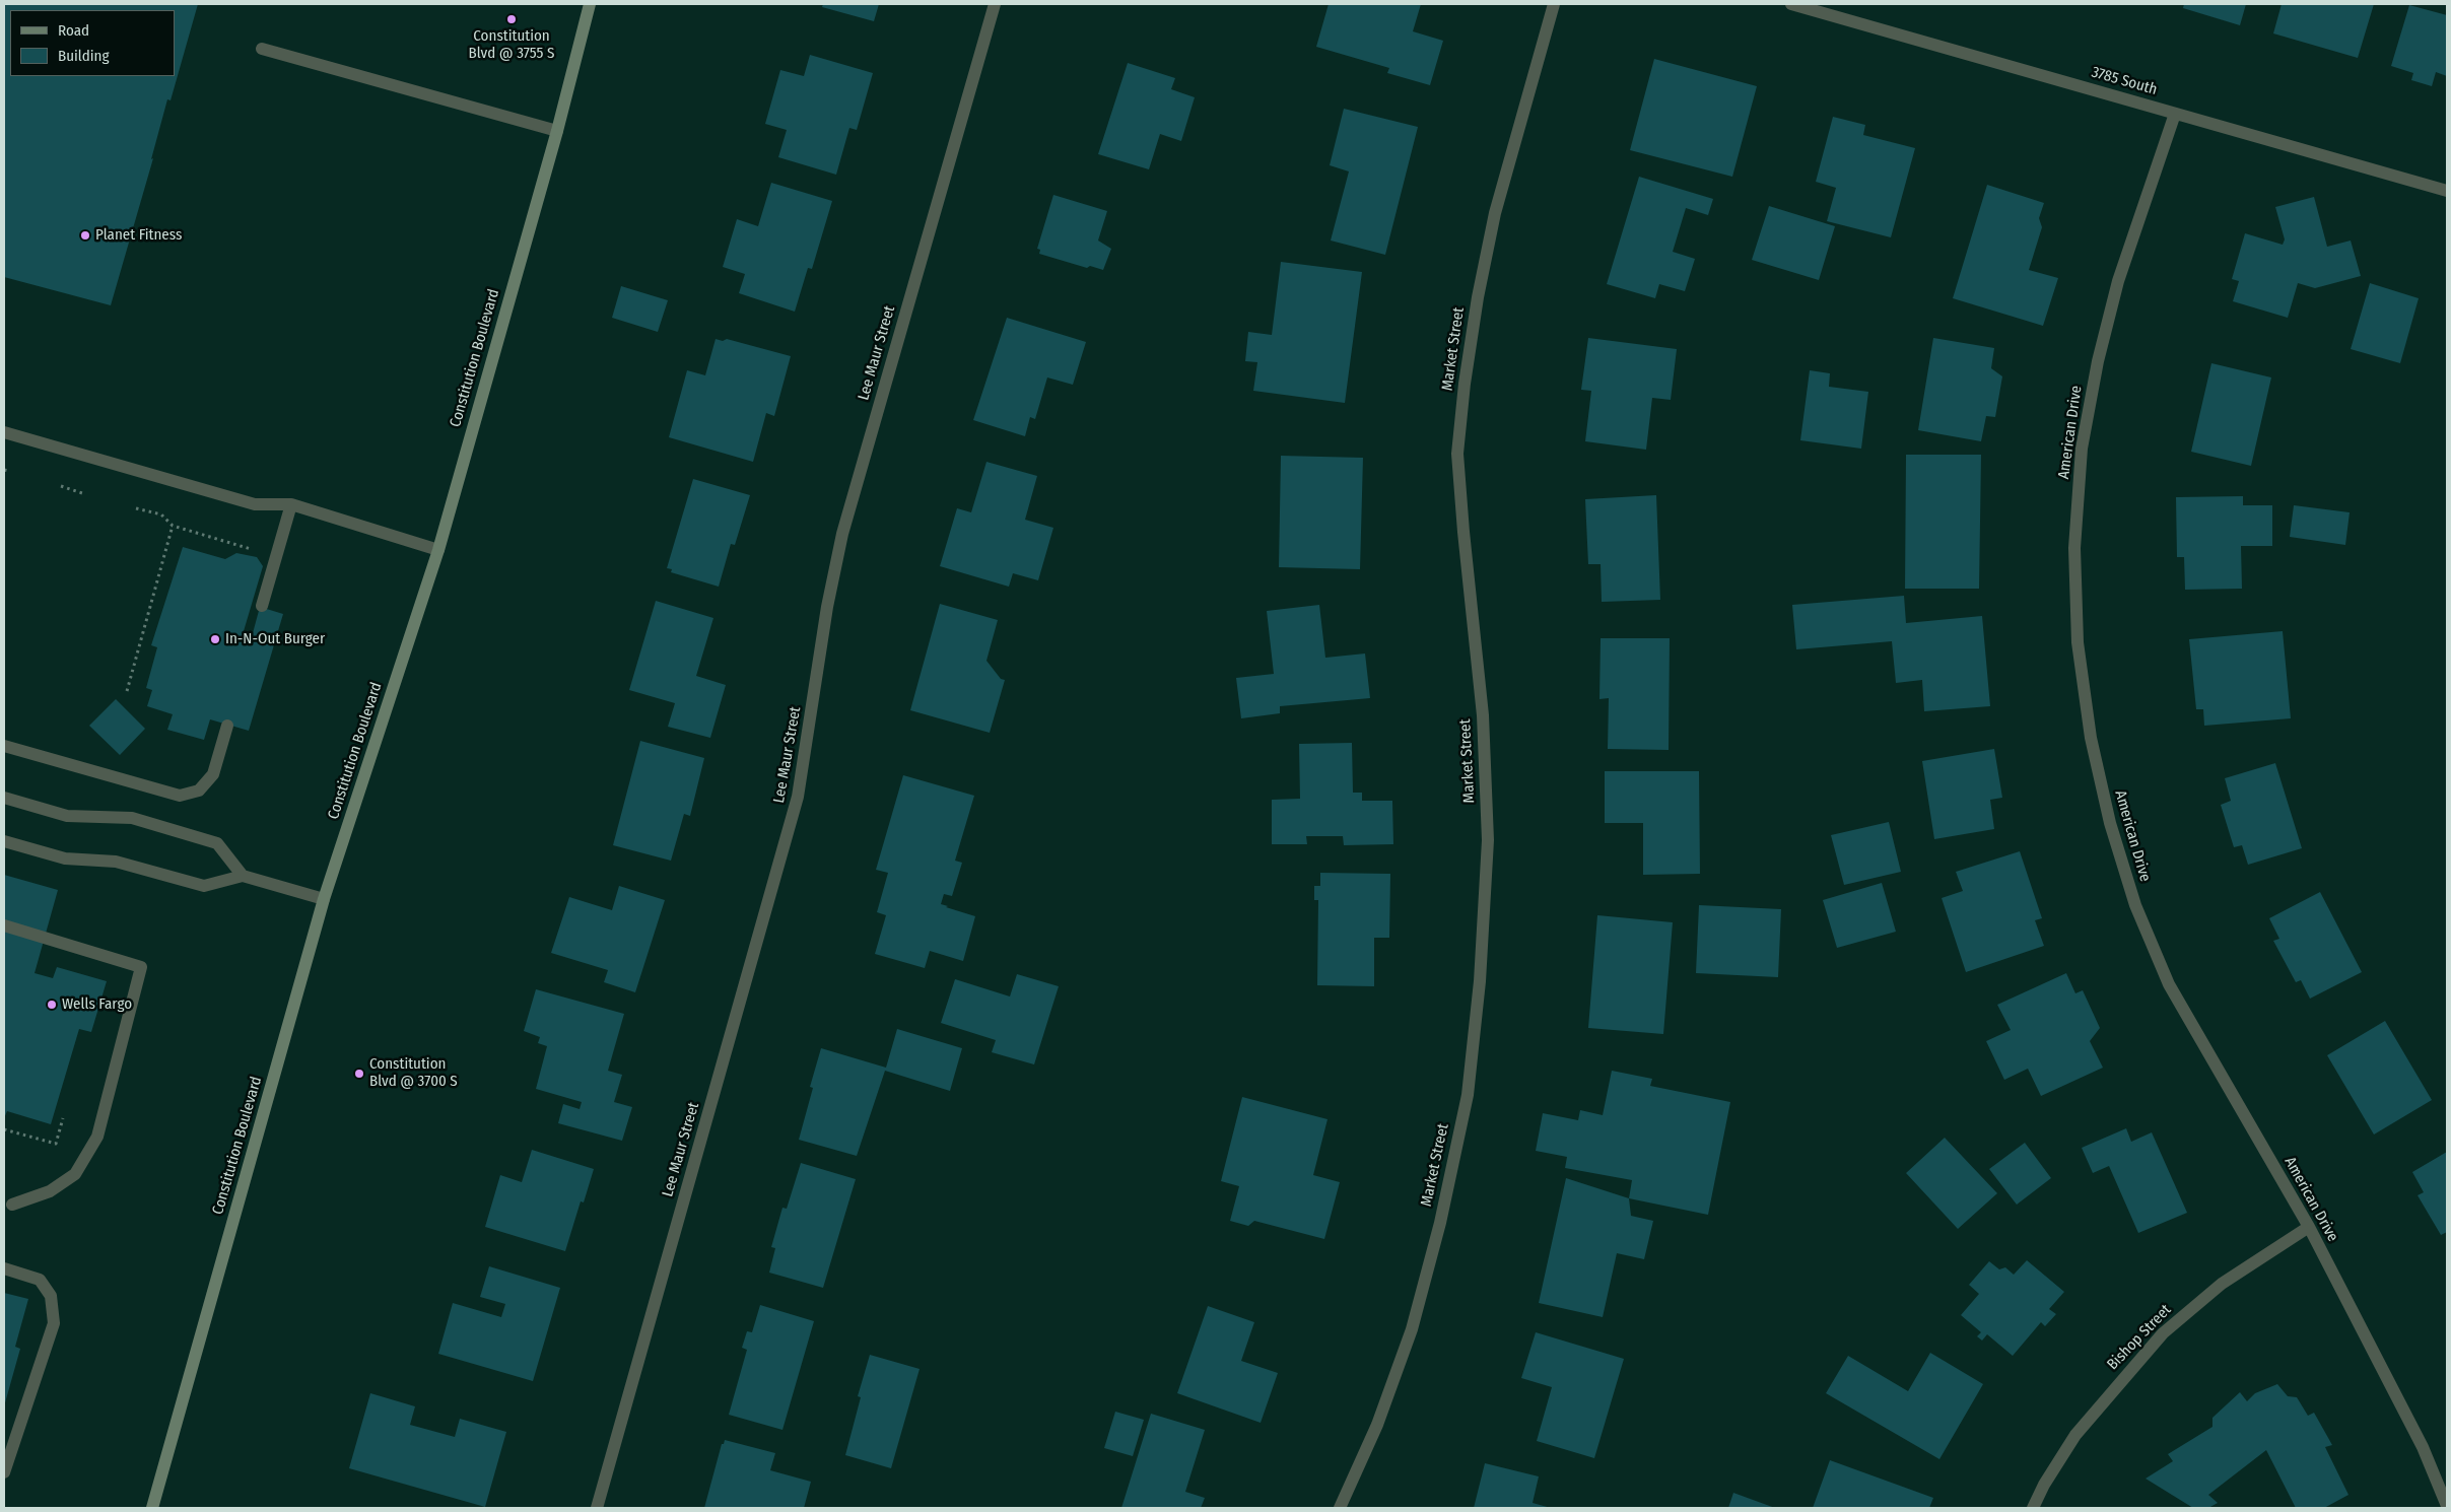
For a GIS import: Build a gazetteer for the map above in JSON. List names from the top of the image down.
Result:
{
  "streets": {
    "main road": ["Constitution Boulevard"],
    "street": [
      "3785 South",
      "Market Street",
      "Lee Maur Street",
      "American Drive",
      "Bishop Street"
    ]
  },
  "crossings": [
    ["3785 South", "American Drive"],
    ["American Drive", "Bishop Street"]
  ],
  "places": [
    "Constitution Blvd @ 3755 S",
    "Planet Fitness",
    "In-N-Out Burger",
    "Wells Fargo",
    "Constitution Blvd @ 3700 S"
  ],
  "legend": ["Road", "Building"]
}
